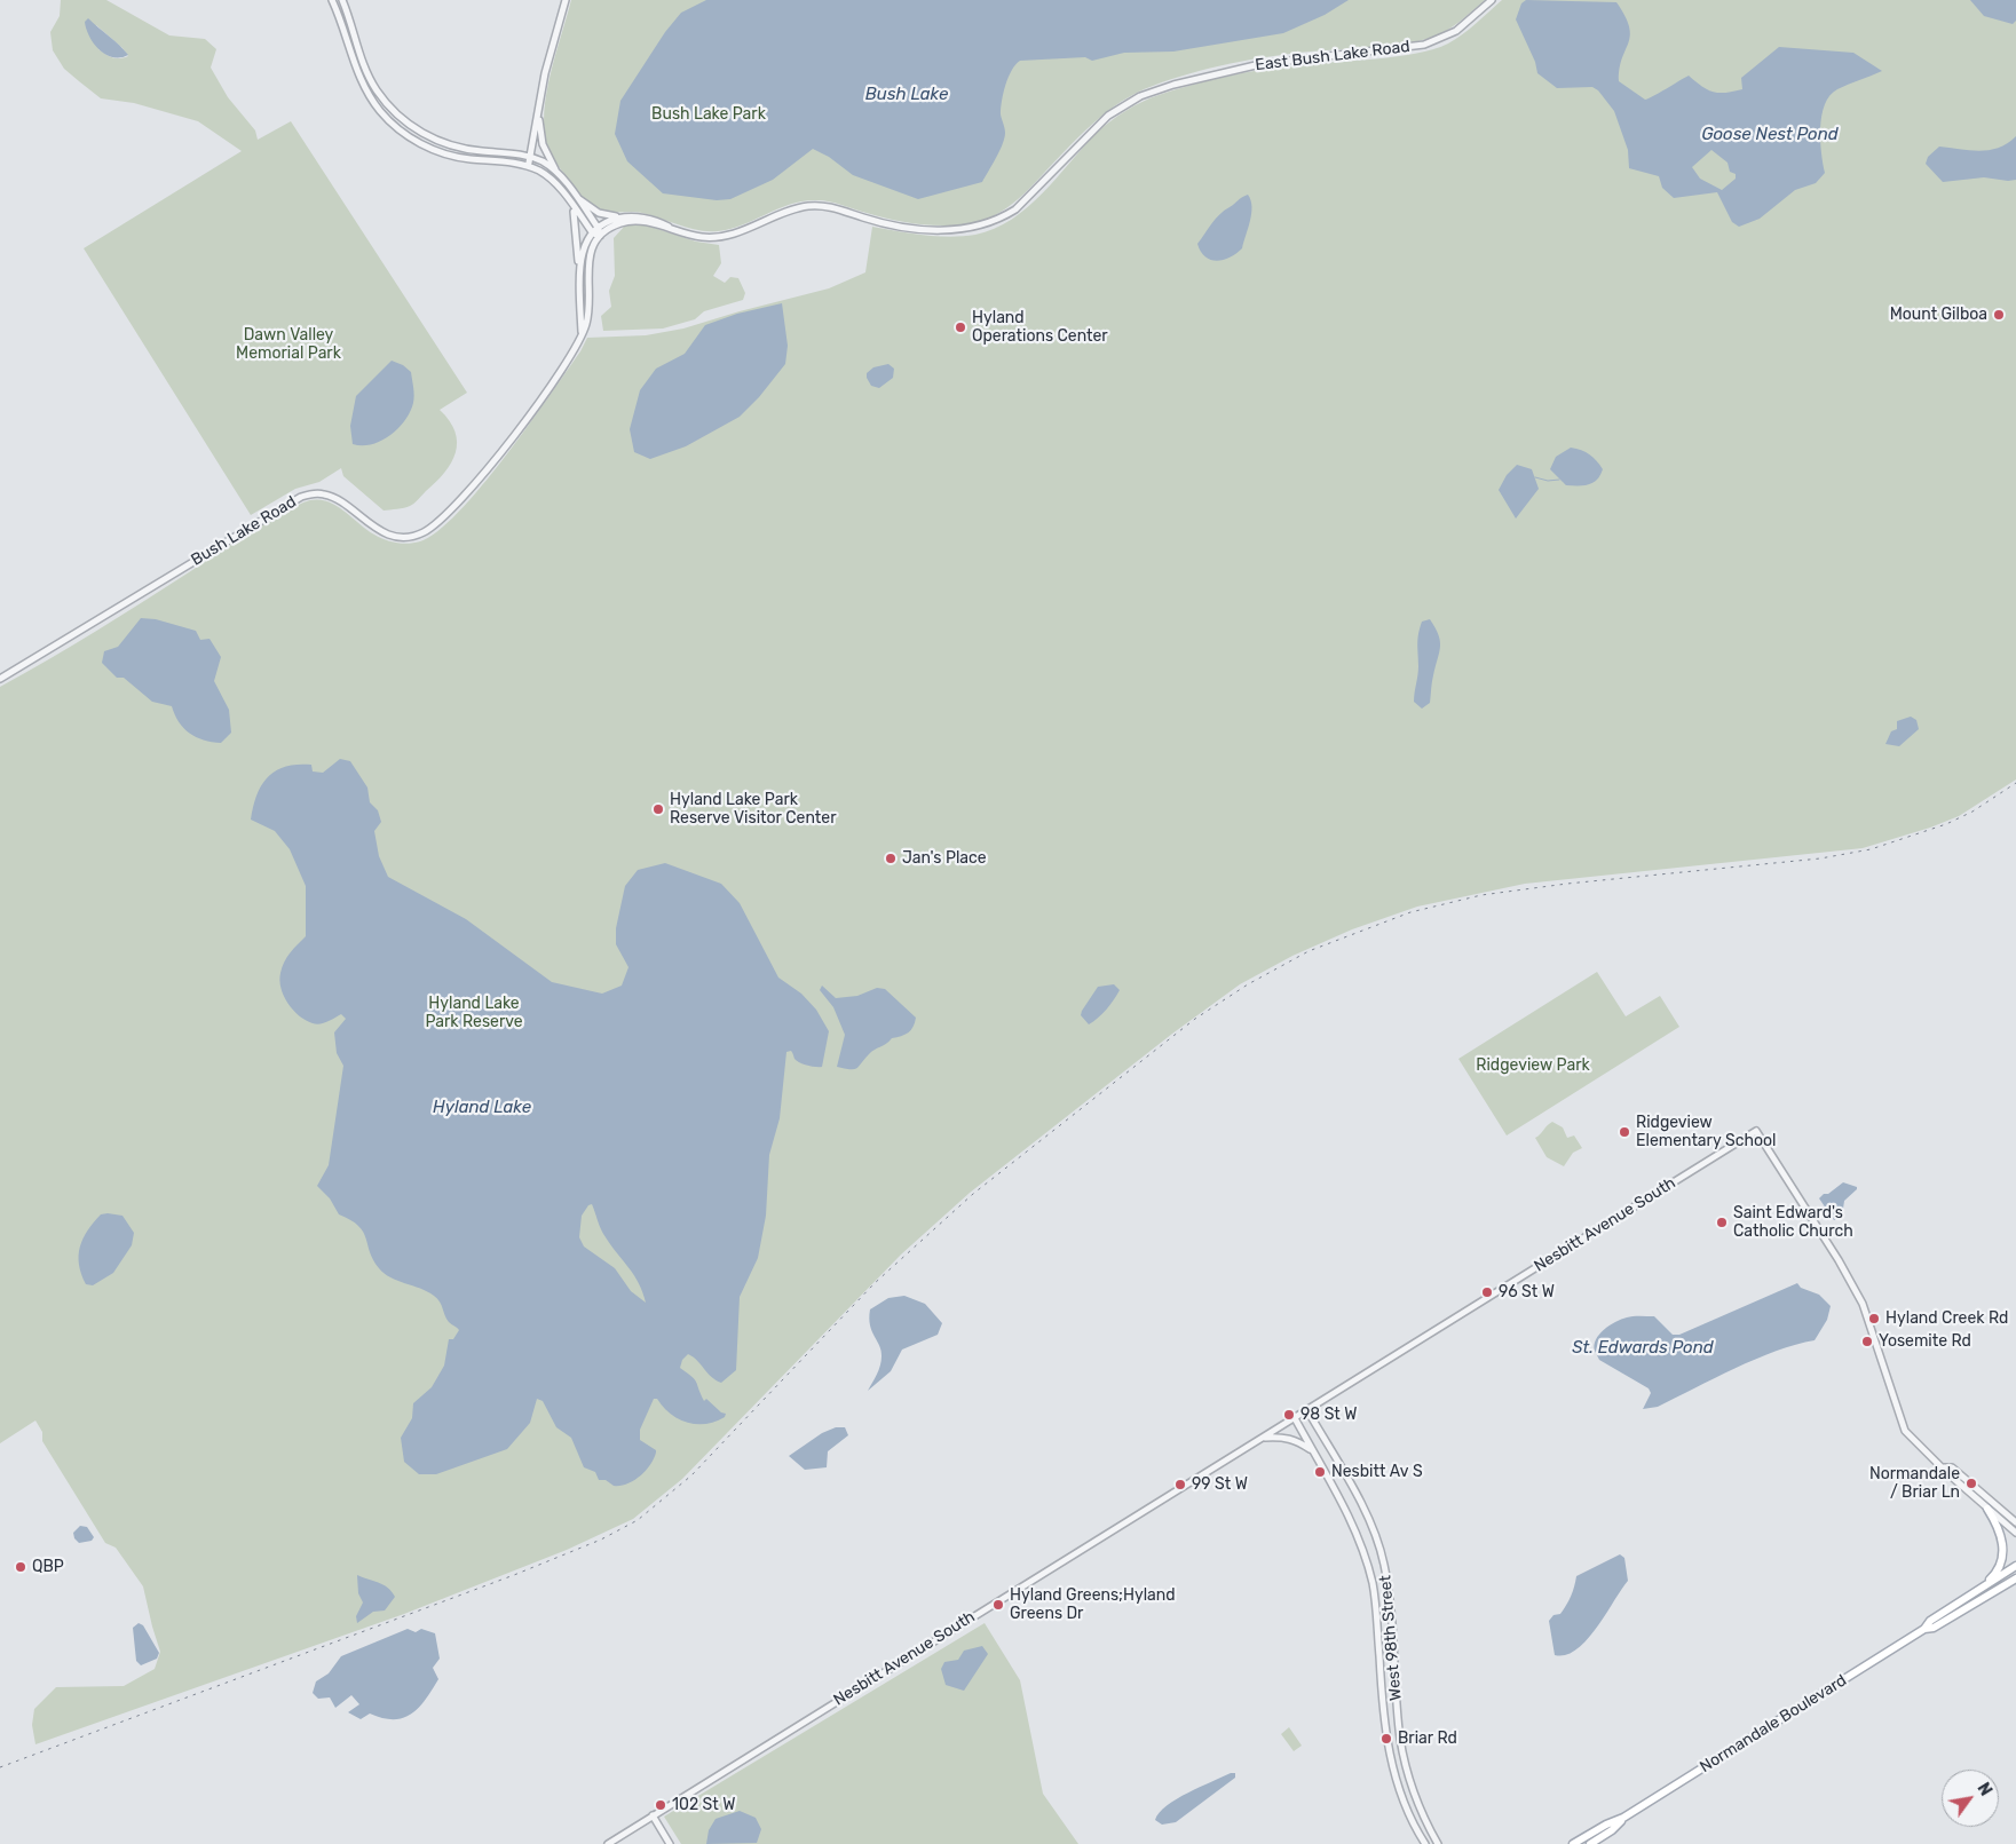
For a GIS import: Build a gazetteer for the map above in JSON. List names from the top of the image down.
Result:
{
  "streets": {
    "main road": ["Normandale Boulevard"],
    "street": [
      "East Bush Lake Road",
      "Bush Lake Road",
      "Nesbitt Avenue South",
      "West 98th Street"
    ]
  },
  "crossings": [
    ["East Bush Lake Road", "Bush Lake Road"],
    ["Nesbitt Avenue South", "West 98th Street"]
  ],
  "water": [
    "Bush Lake",
    "Goose Nest Pond",
    "Hyland Lake",
    "St. Edwards Pond"
  ],
  "parks": [
    "Bush Lake Park",
    "Dawn Valley Memorial Park",
    "Hyland Lake Park Reserve",
    "Ridgeview Park"
  ],
  "places": [
    "Mount Gilboa",
    "Hyland Operations Center",
    "Hyland Lake Park Reserve Visitor Center",
    "Jan's Place",
    "Ridgeview Elementary School",
    "Saint Edward's Catholic Church",
    "96 St W",
    "Hyland Creek Rd",
    "Yosemite Rd",
    "98 St W",
    "Nesbitt Av S",
    "Normandale / Briar Ln",
    "99 St W",
    "QBP",
    "Hyland Greens;Hyland Greens Dr",
    "Briar Rd",
    "102 St W"
  ],
  "north": "top right"
}
